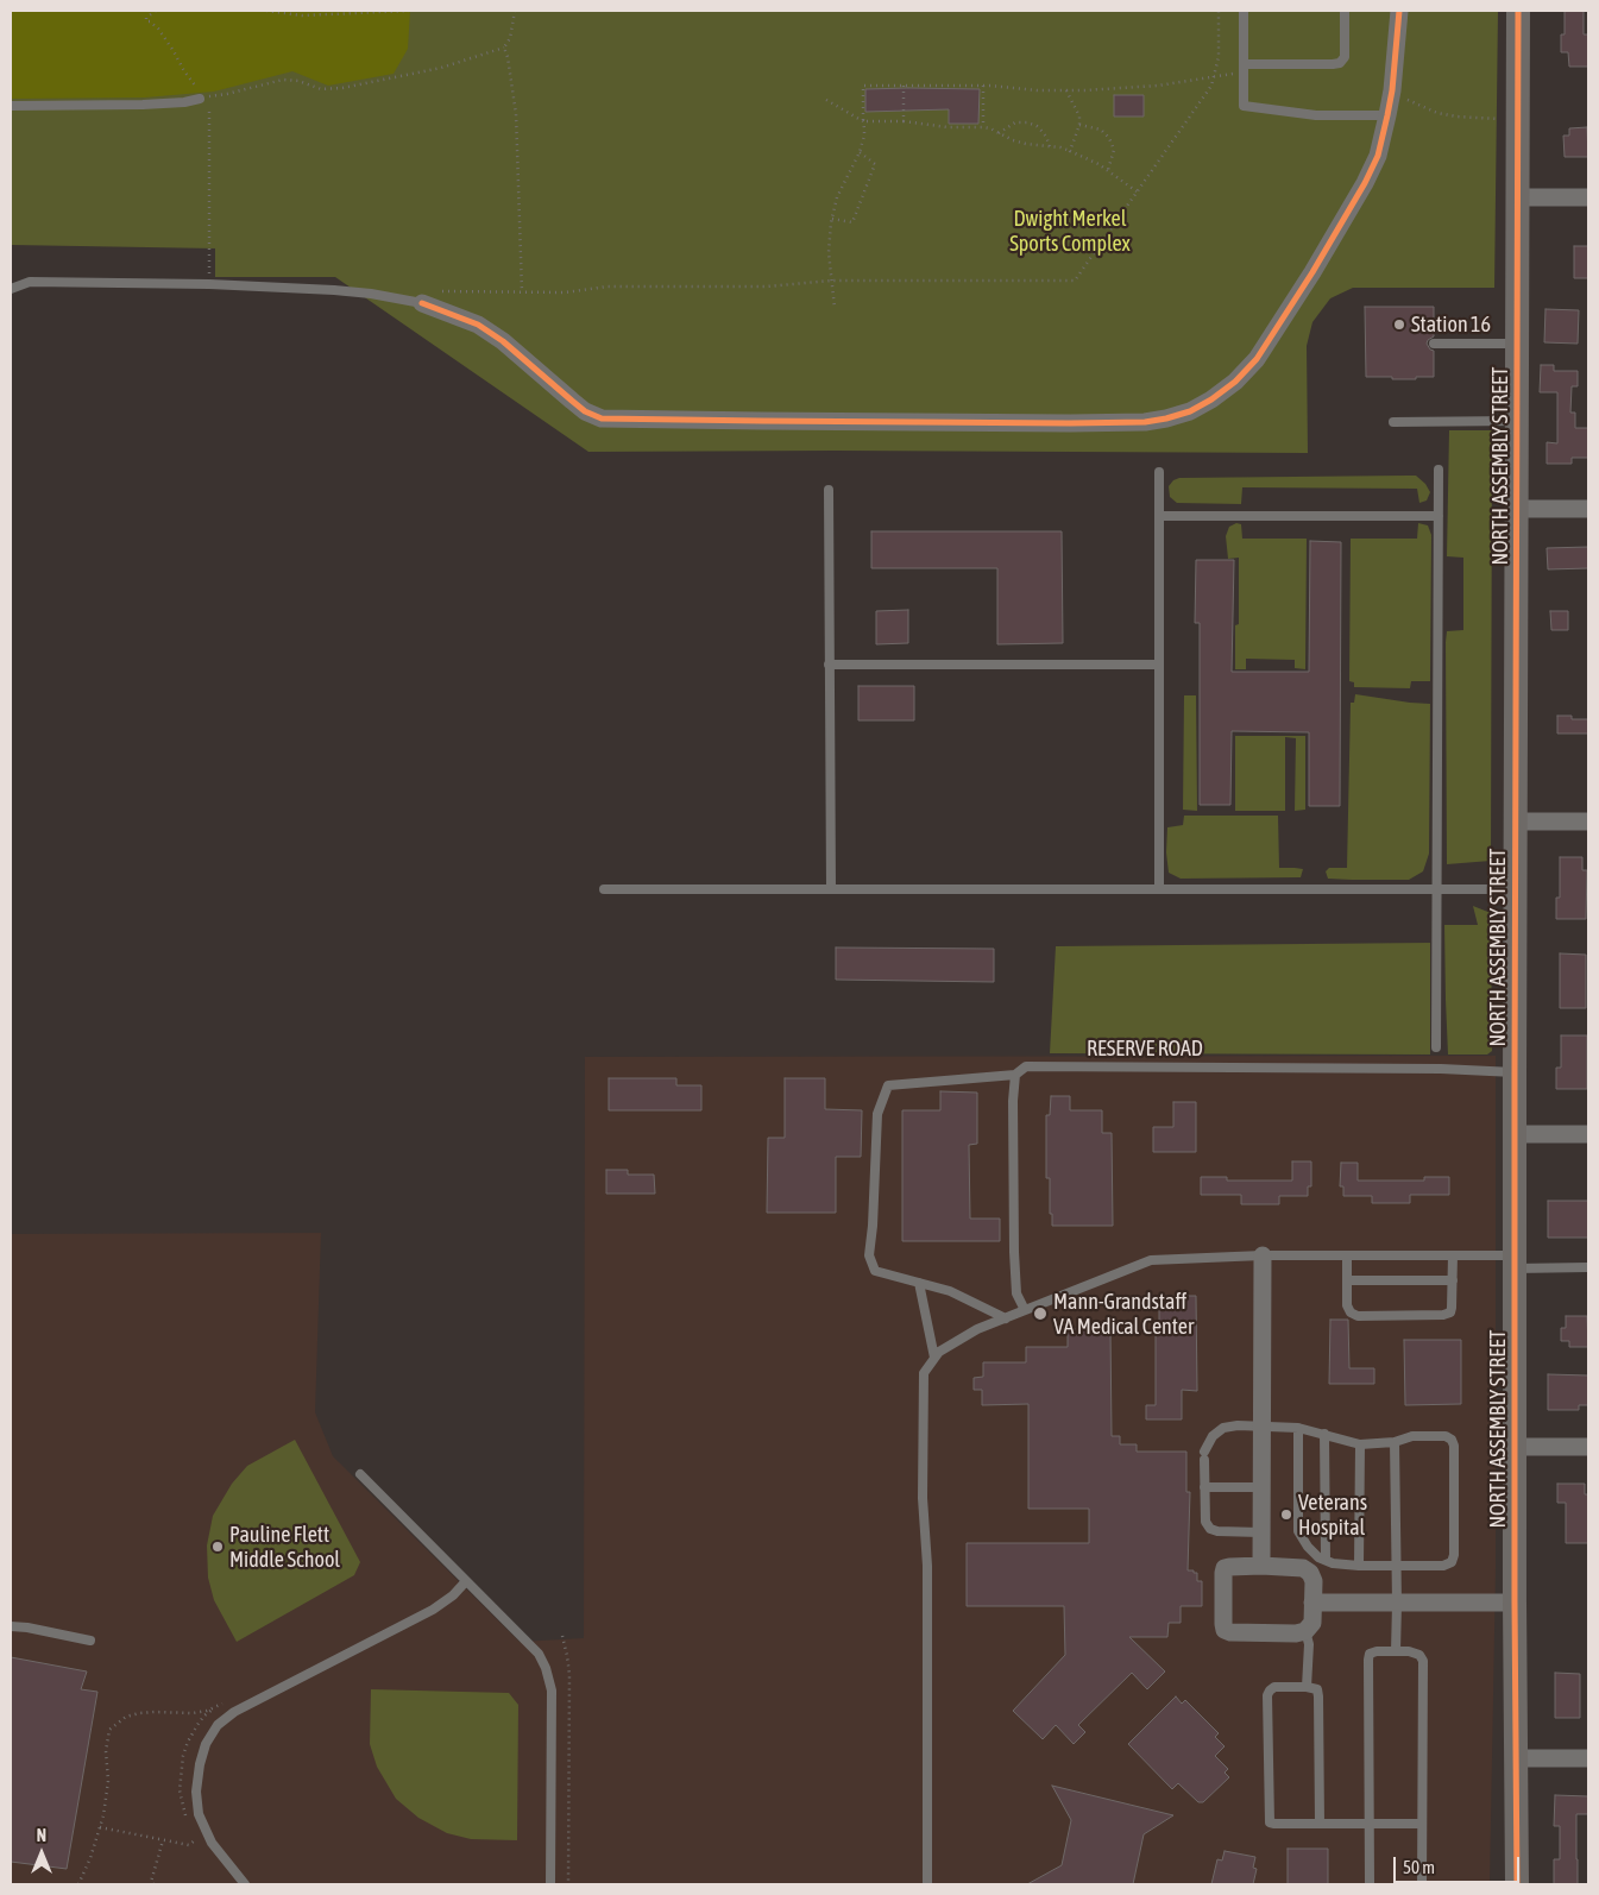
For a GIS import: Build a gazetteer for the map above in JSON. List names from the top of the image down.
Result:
{
  "streets": {
    "main road": ["NORTH ASSEMBLY STREET"],
    "lane": ["RESERVE ROAD"]
  },
  "crossings": [
    ["NORTH ASSEMBLY STREET", "RESERVE ROAD"]
  ],
  "parks": ["Dwight Merkel Sports Complex"],
  "places": [
    "Station 16",
    "Mann-Grandstaff VA Medical Center",
    "Veterans Hospital",
    "Pauline Flett Middle School"
  ],
  "scale_bar": "50 m",
  "north": "top"
}
